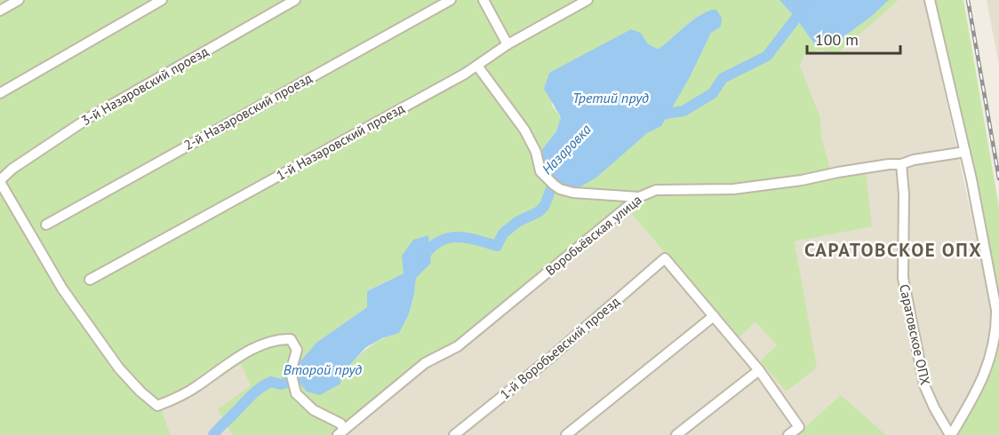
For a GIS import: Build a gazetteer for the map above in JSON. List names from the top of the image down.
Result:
{
  "streets": {
    "street": [
      "3-й Назаровский проезд",
      "2-й Назаровский проезд",
      "1-й Назаровский проезд",
      "Воробьёвская улица",
      "Саратовское ОПХ",
      "1-й Воробъевский проезд"
    ]
  },
  "crossings": [
    ["Воробьёвская улица", "Саратовское ОПХ"]
  ],
  "districts": ["САРАТОВСКОЕ ОПХ"],
  "water": ["Третий пруд", "Назаровка", "Второй пруд"],
  "scale_bar": "100 m"
}
